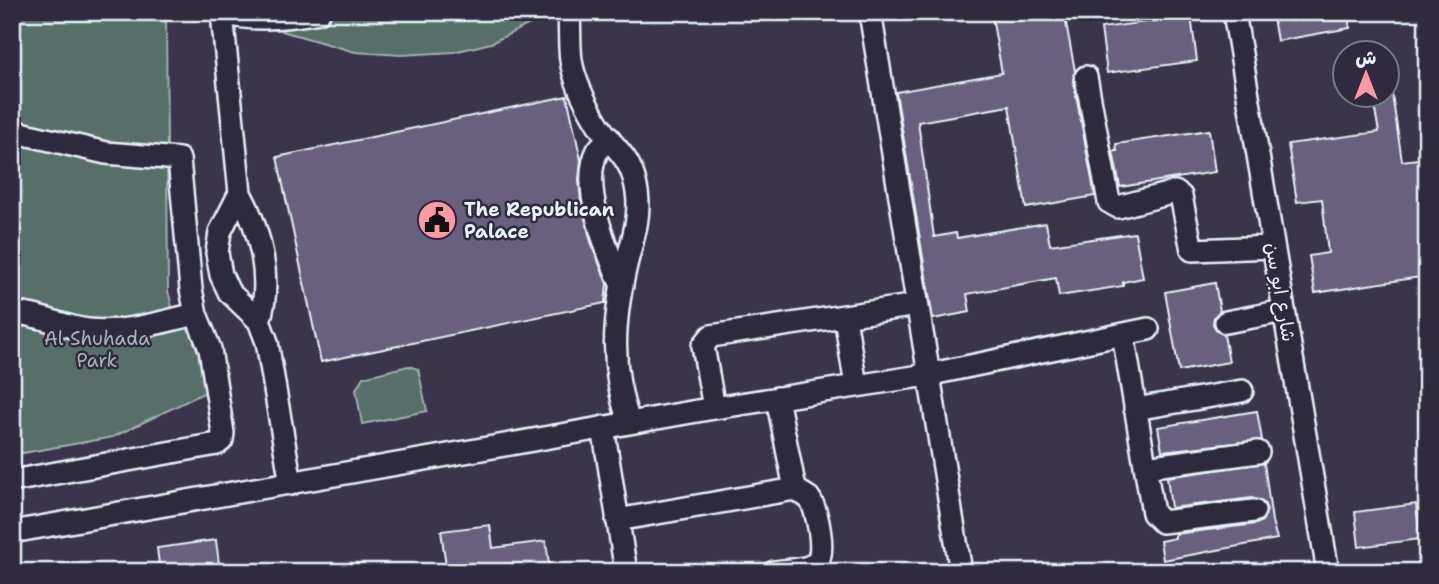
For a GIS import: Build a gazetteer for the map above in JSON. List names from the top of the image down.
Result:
{
  "streets": {
    "street": ["شارع ابو سن"]
  },
  "parks": ["Al Shuhada Park"],
  "places": {
    "public building": ["The Republican Palace"]
  },
  "north": "top"
}
